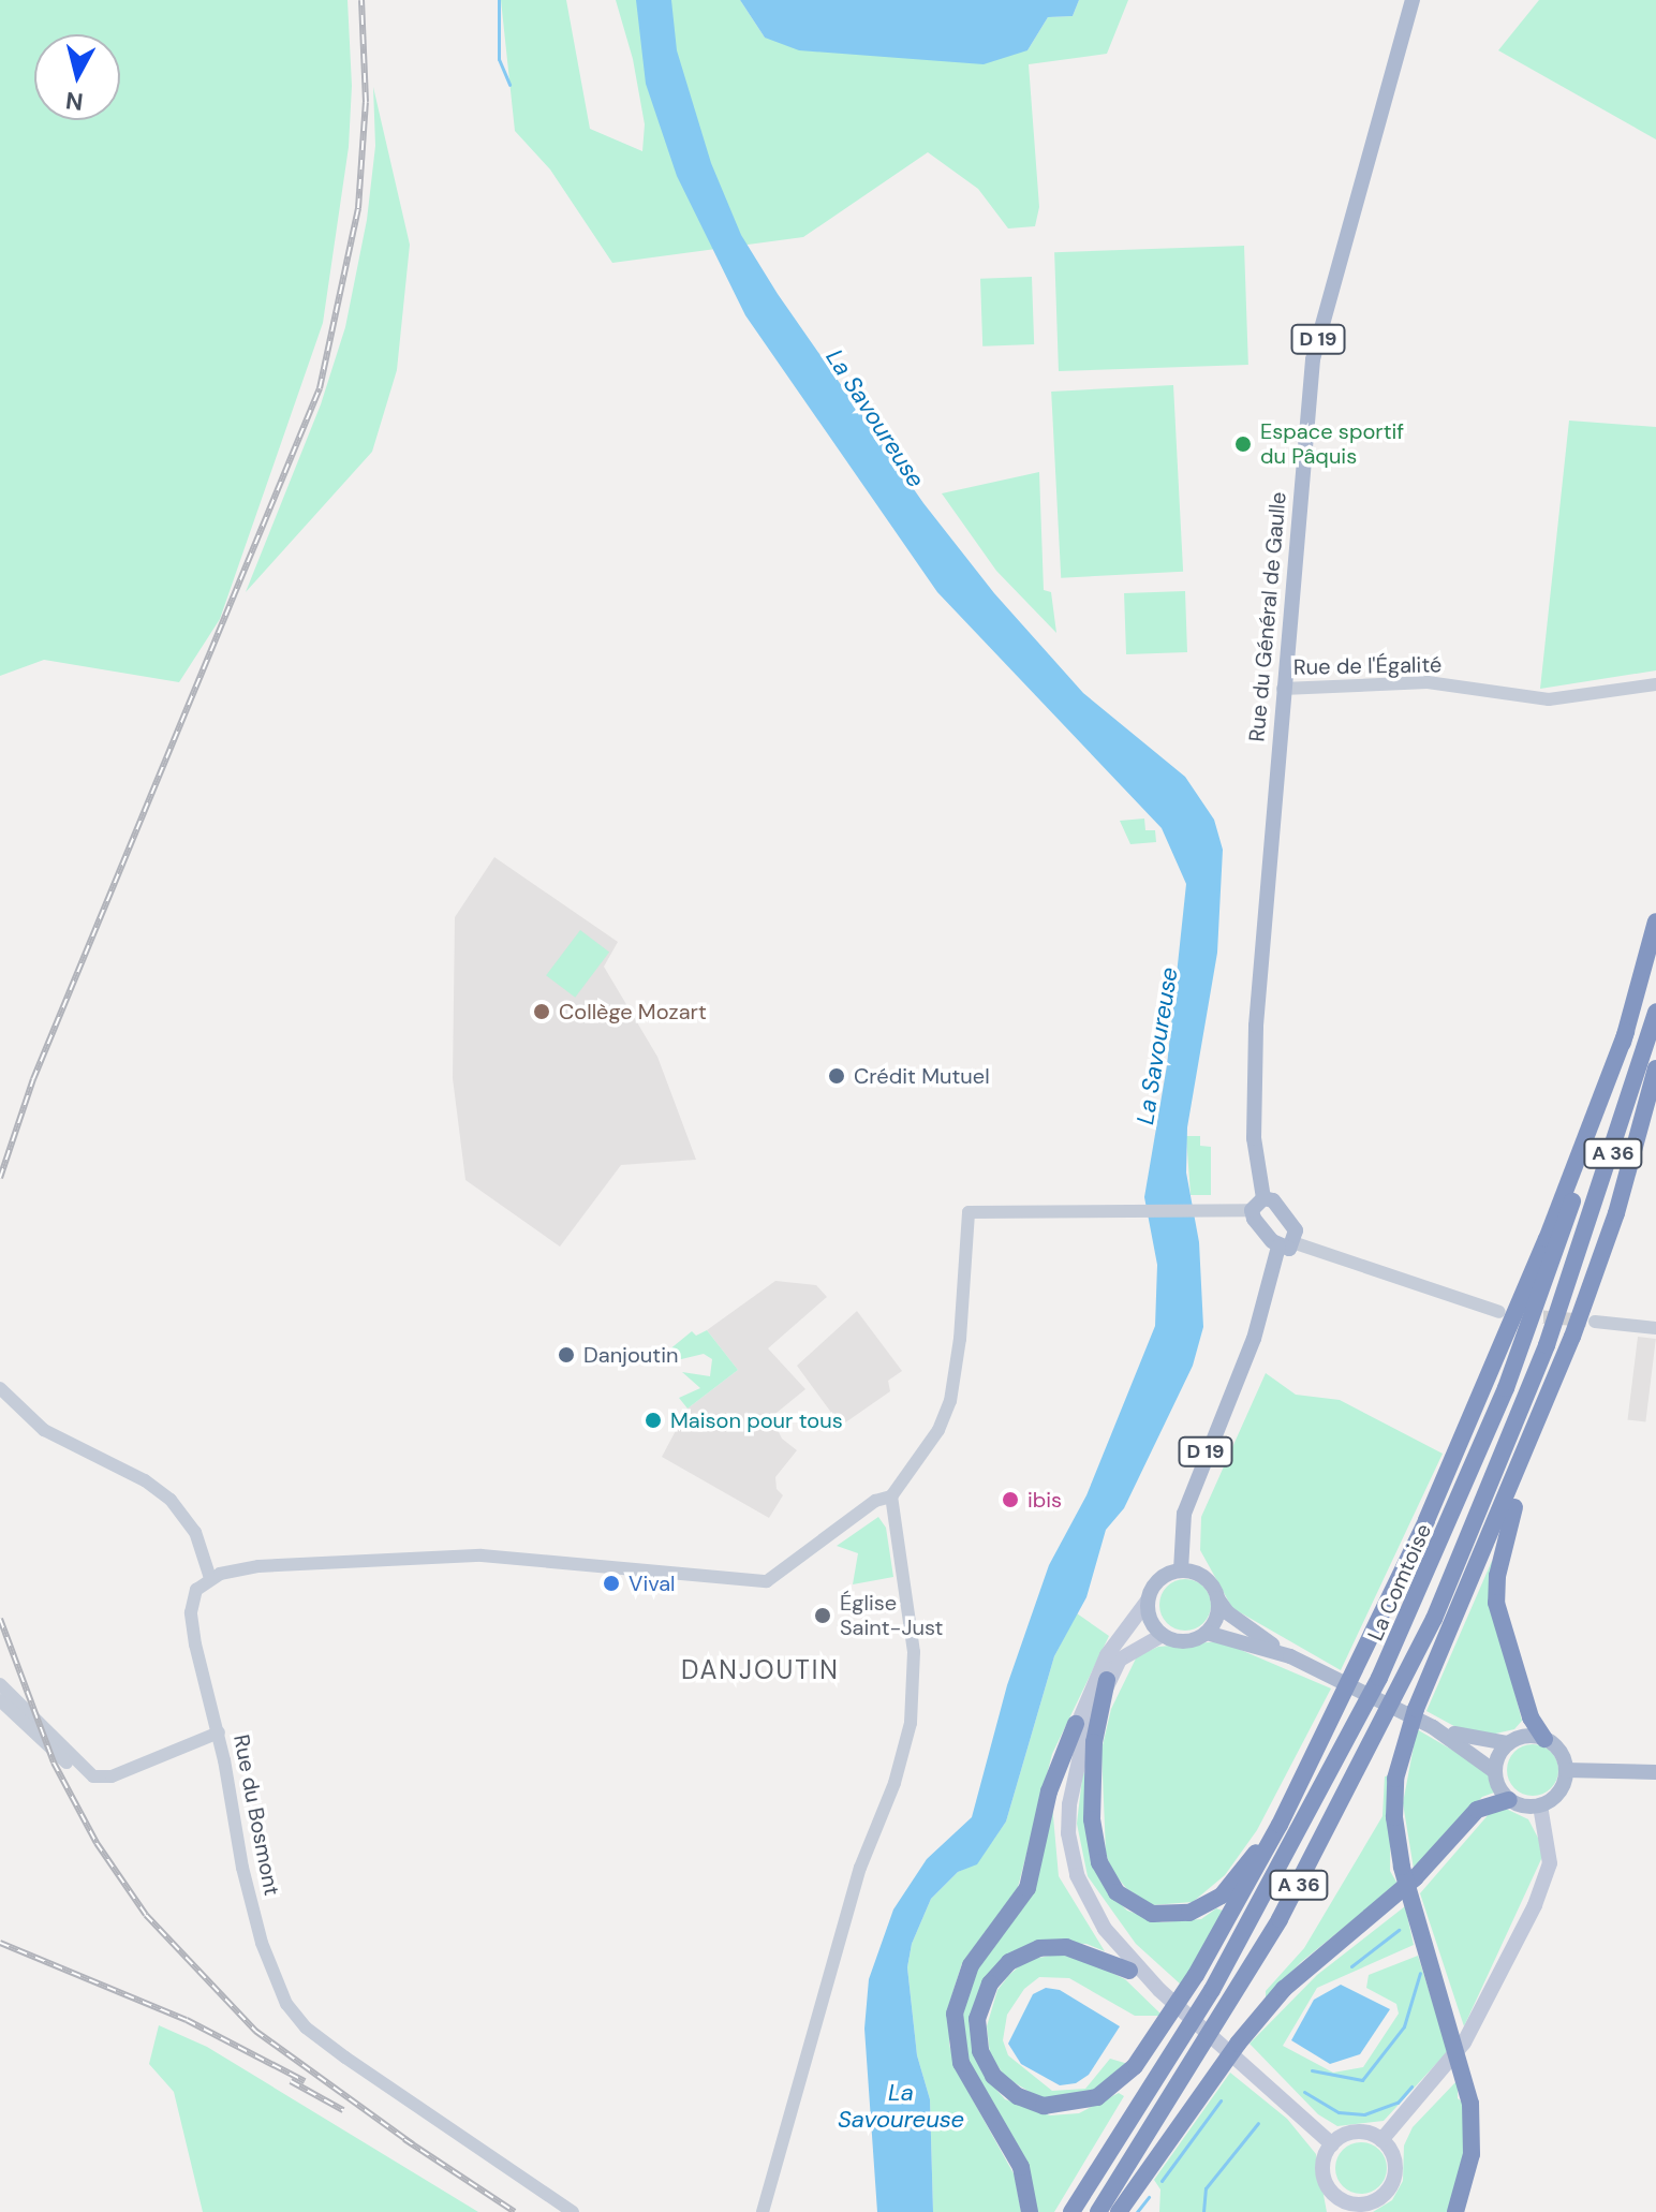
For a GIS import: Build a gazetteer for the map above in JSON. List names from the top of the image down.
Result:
{
  "streets": {
    "highway": ["A 36", "La Comtoise"],
    "main road": ["D 19", "Rue du Général de Gaulle"],
    "street": ["Rue de l'Égalité", "Rue du Bosmont"]
  },
  "crossings": [
    ["Rue du Général de Gaulle", "Rue de l'Égalité"]
  ],
  "districts": ["DANJOUTIN"],
  "water": ["La Savoureuse"],
  "places": [
    "Espace sportif du Pâquis",
    "Collège Mozart",
    "Crédit Mutuel",
    "Danjoutin",
    "Maison pour tous",
    "ibis",
    "Vival",
    "Église Saint-Just"
  ],
  "north": "bottom"
}
